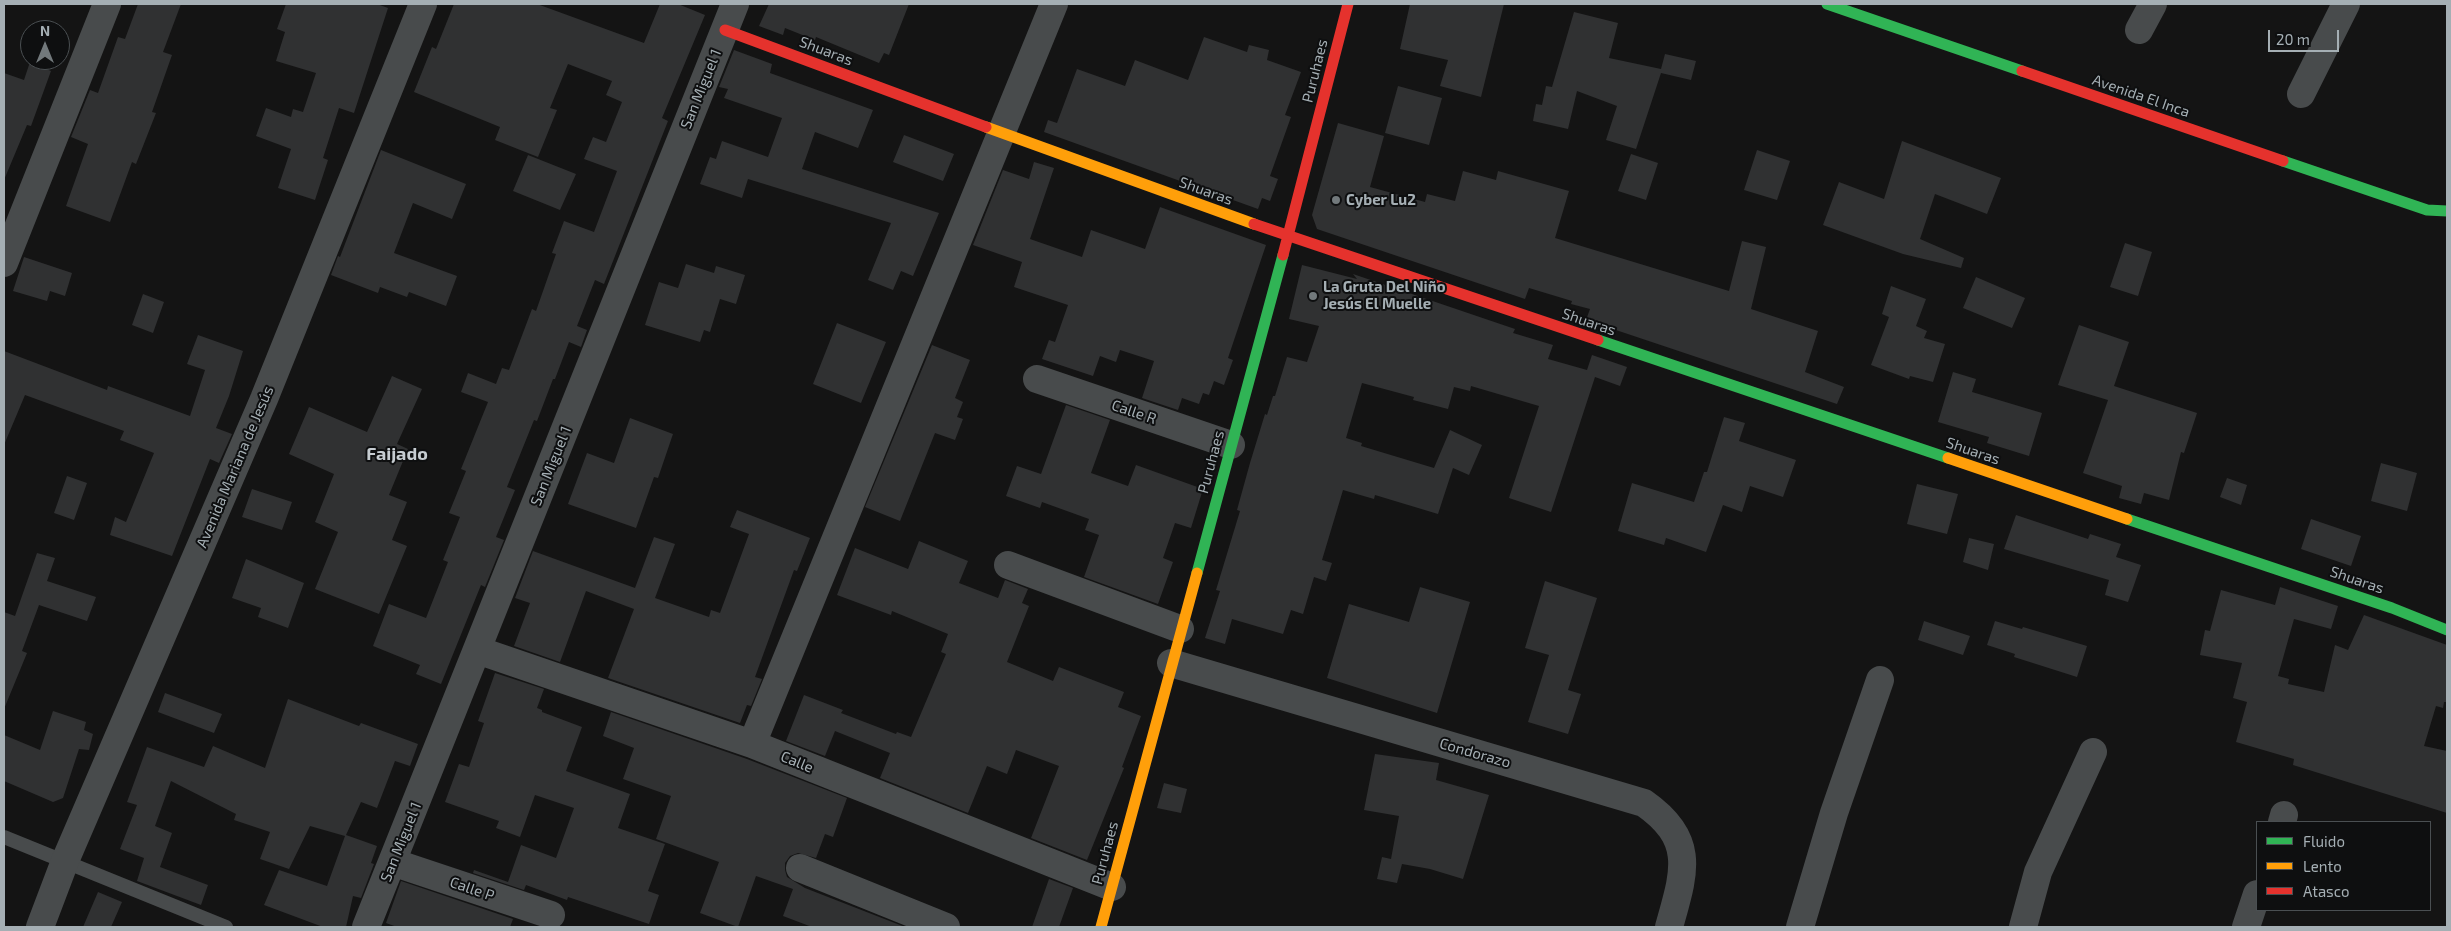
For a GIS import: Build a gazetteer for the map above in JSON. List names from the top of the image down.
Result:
{
  "streets": {
    "street": [
      "Shuaras",
      "Puruhaes",
      "San Miguel 1",
      "Avenida El Inca",
      "Calle R",
      "Avenida Mariana de Jesús",
      "Condorazo",
      "Calle",
      "Calle P"
    ]
  },
  "crossings": [
    ["Shuaras", "Puruhaes"],
    ["Shuaras", "San Miguel 1"],
    ["Puruhaes", "Calle R"],
    ["Puruhaes", "Condorazo"],
    ["Puruhaes", "Calle"],
    ["San Miguel 1", "Calle"],
    ["San Miguel 1", "Calle P"]
  ],
  "districts": ["Faijado"],
  "places": ["Cyber Lu2", "La Gruta Del Niño Jesús El Muelle"],
  "legend": ["Fluido", "Lento", "Atasco"],
  "scale_bar": "20 m",
  "north": "top"
}
